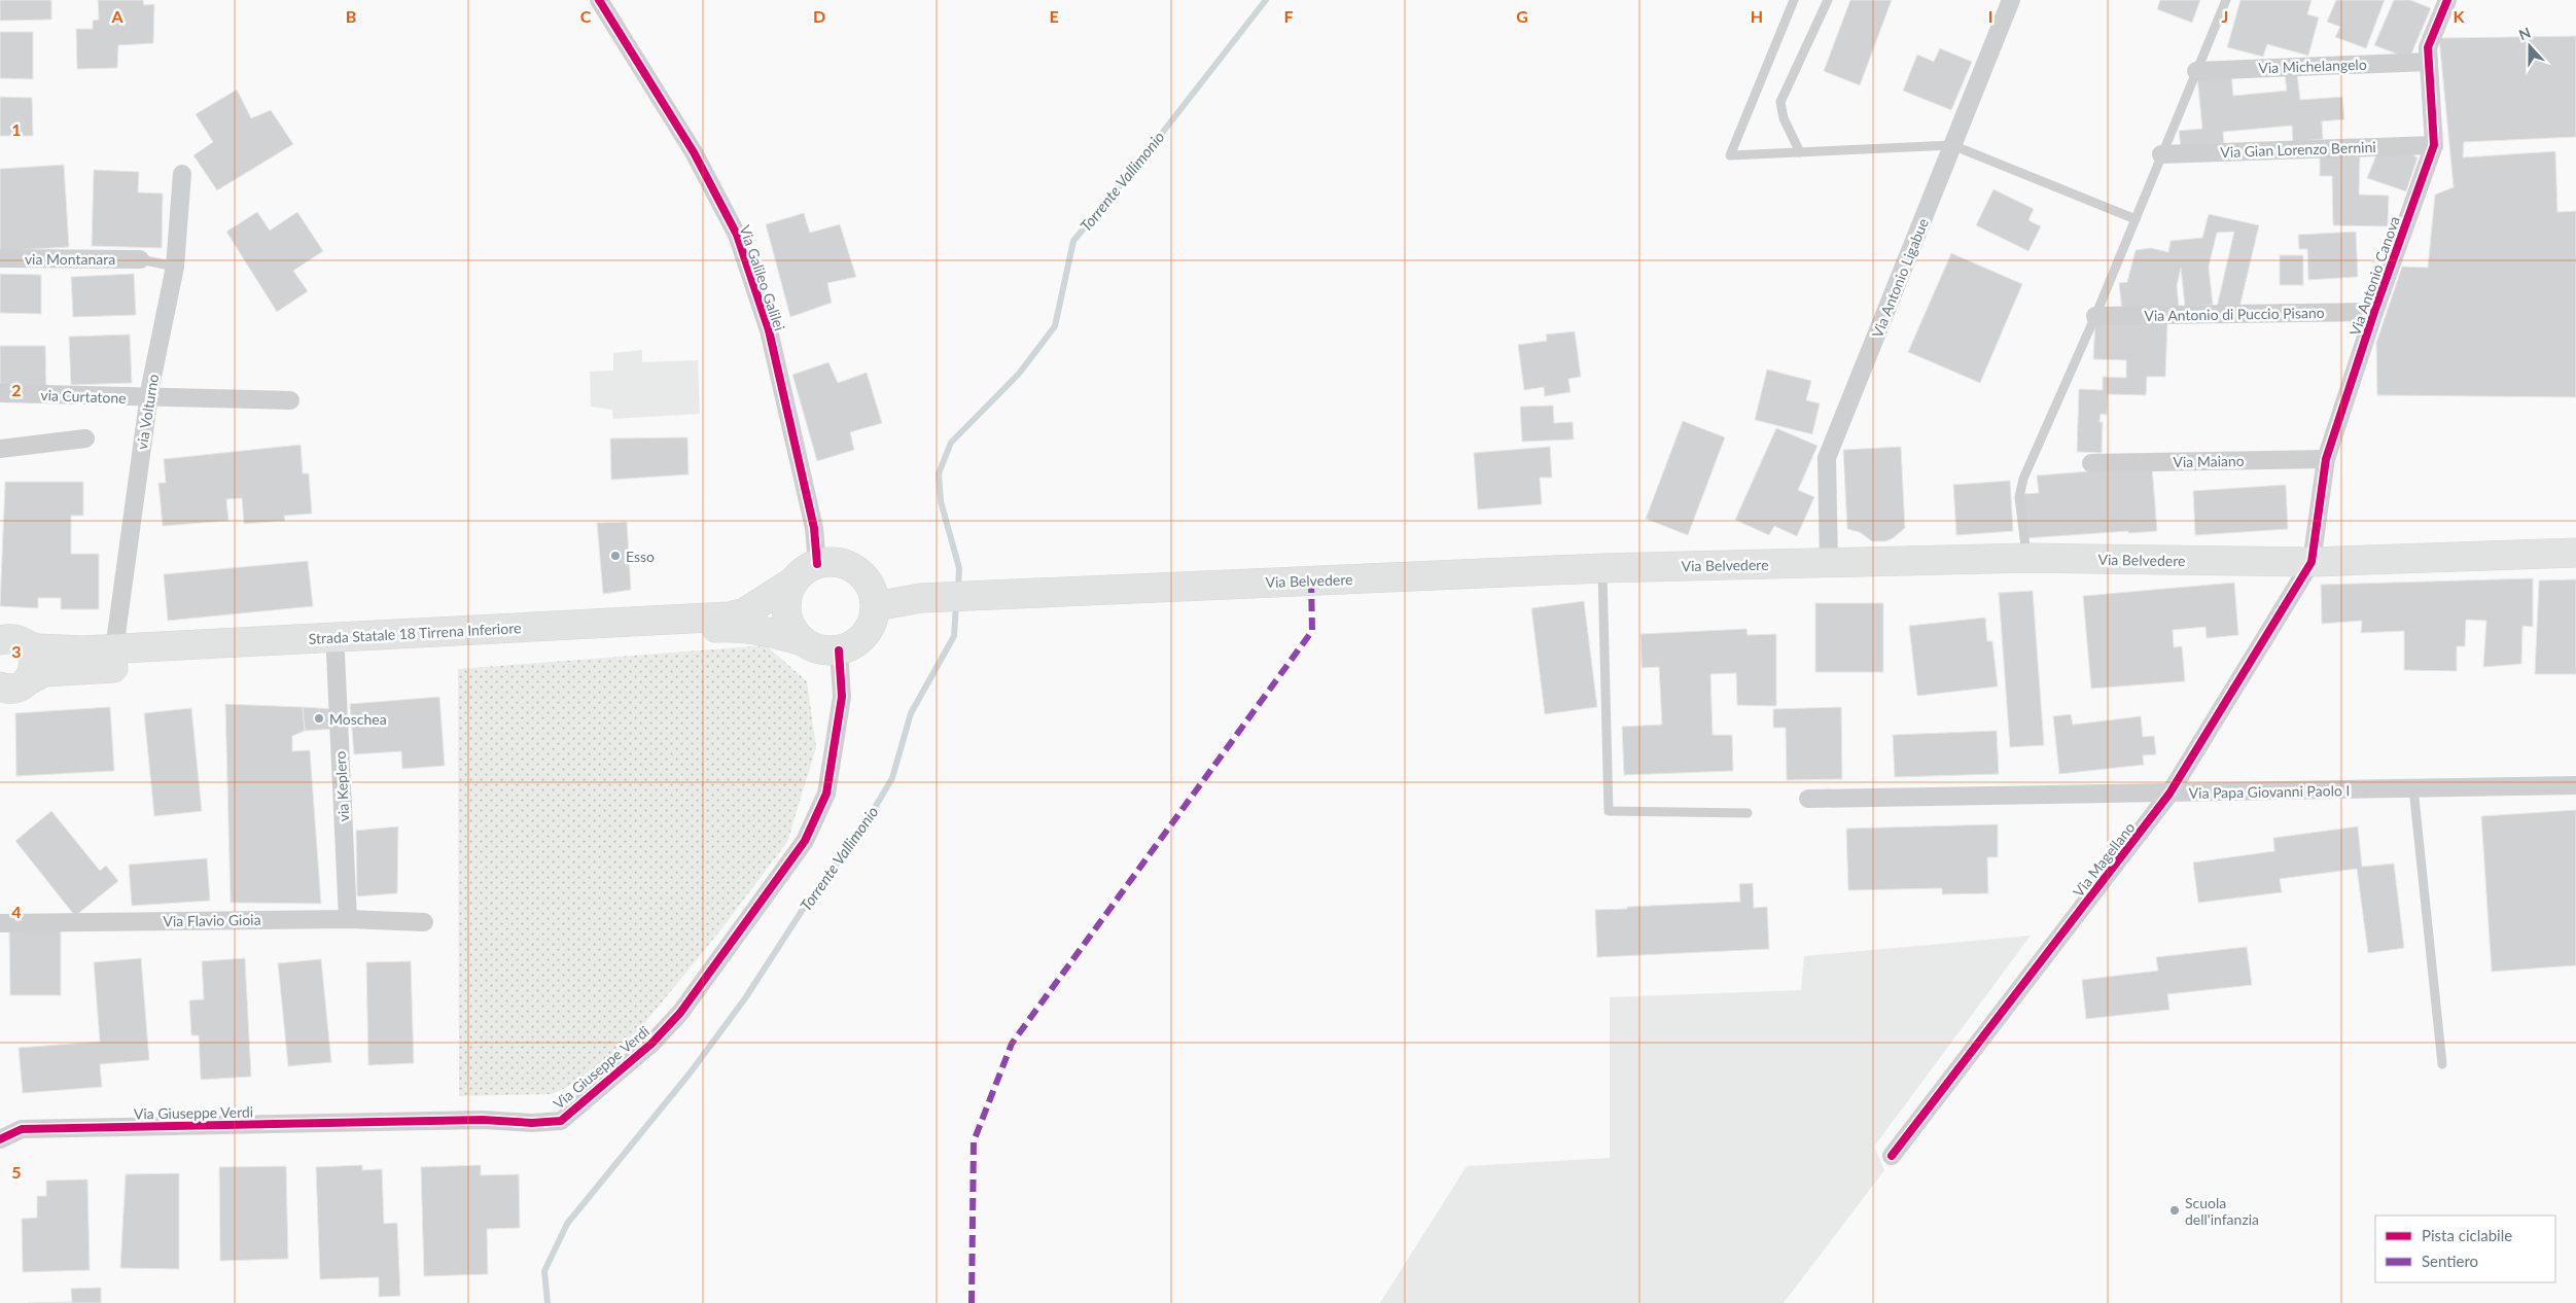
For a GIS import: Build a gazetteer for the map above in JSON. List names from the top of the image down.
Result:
{
  "streets": {
    "main road": ["Via Belvedere", "Strada Statale 18 Tirrena Inferiore"],
    "street": [
      "Via Michelangelo",
      "Via Gian Lorenzo Bernini",
      "via Montanara",
      "Via Antonio Canova",
      "Via Galileo Galilei",
      "Via Antonio Ligabue",
      "Via Antonio di Puccio Pisano",
      "via Curtatone",
      "via Volturno",
      "Via Maiano",
      "via Keplero",
      "Via Papa Giovanni Paolo I",
      "Via Magellano",
      "Via Flavio Gioia",
      "Via Giuseppe Verdi"
    ]
  },
  "crossings": [
    ["Via Michelangelo", "Via Antonio Canova"],
    ["Via Gian Lorenzo Bernini", "Via Antonio Canova"],
    ["Via Antonio Canova", "Via Antonio di Puccio Pisano"],
    ["Via Antonio Canova", "Via Maiano"],
    ["Via Antonio Canova", "Via Belvedere"],
    ["Via Antonio Canova", "Via Magellano"],
    ["Via Galileo Galilei", "Via Belvedere"],
    ["Via Galileo Galilei", "Strada Statale 18 Tirrena Inferiore"],
    ["Via Galileo Galilei", "Via Giuseppe Verdi"],
    ["Via Antonio Ligabue", "Via Belvedere"],
    ["via Curtatone", "via Volturno"],
    ["via Volturno", "Strada Statale 18 Tirrena Inferiore"],
    ["Via Belvedere", "Strada Statale 18 Tirrena Inferiore"],
    ["Via Belvedere", "Via Magellano"],
    ["Via Belvedere", "Via Giuseppe Verdi"],
    ["Strada Statale 18 Tirrena Inferiore", "via Keplero"],
    ["Strada Statale 18 Tirrena Inferiore", "Via Giuseppe Verdi"],
    ["via Keplero", "Via Flavio Gioia"],
    ["Via Papa Giovanni Paolo I", "Via Magellano"]
  ],
  "water": ["Torrente Vallimonio"],
  "places": ["Esso", "Moschea", "Scuola dell'infanzia"],
  "legend": ["Pista ciclabile", "Sentiero"],
  "north": "top",
  "grid": {
    "columns": [
      "A",
      "B",
      "C",
      "D",
      "E",
      "F",
      "G",
      "H",
      "I",
      "J",
      "K"
    ],
    "rows": [
      "1",
      "2",
      "3",
      "4",
      "5"
    ]
  }
}
